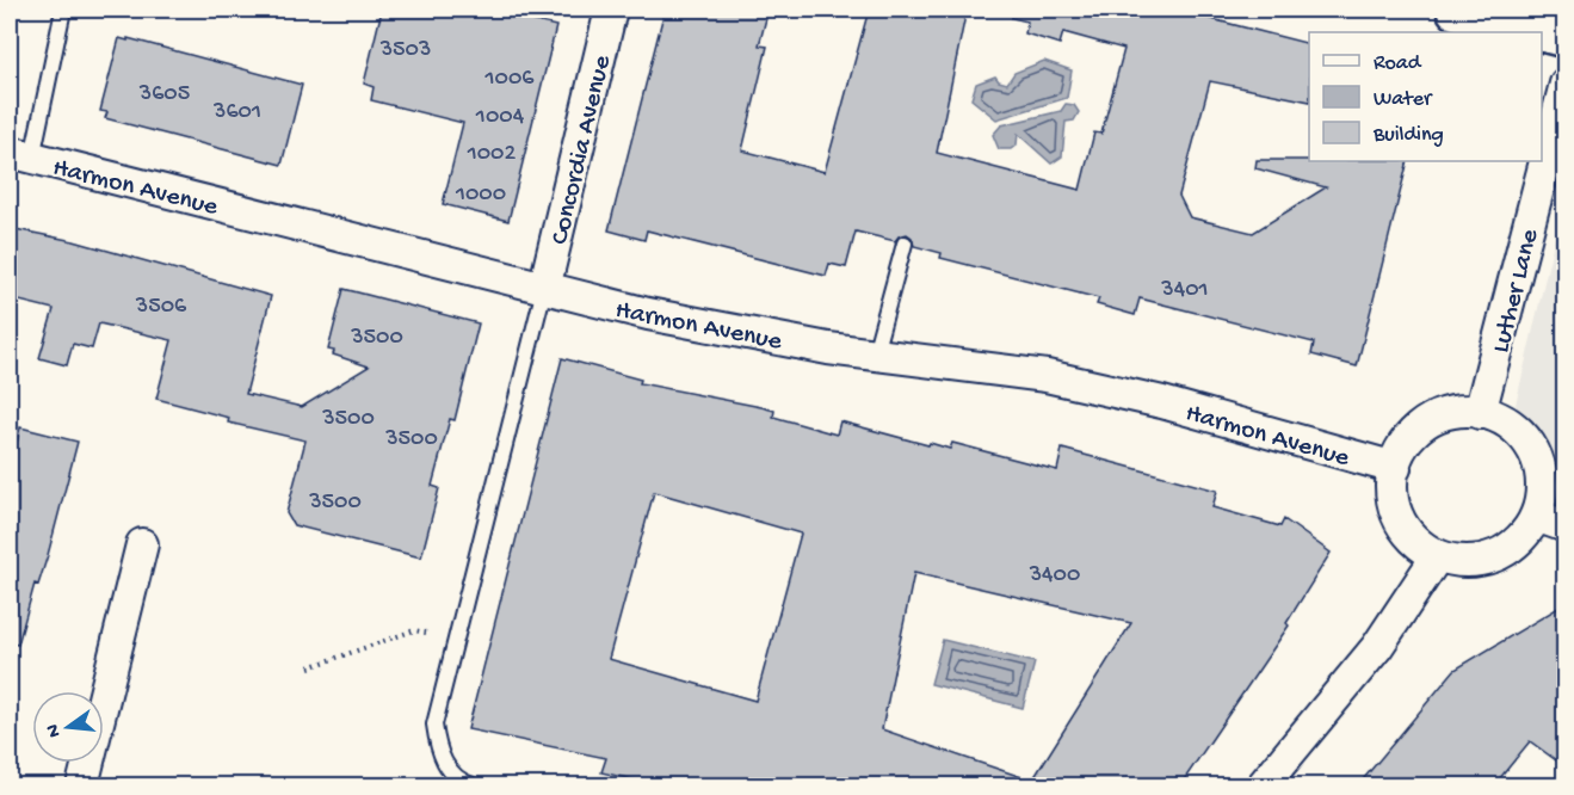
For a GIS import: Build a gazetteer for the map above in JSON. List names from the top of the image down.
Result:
{
  "streets": {
    "street": ["Concordia Avenue", "Harmon Avenue", "Luther Lane"]
  },
  "crossings": [
    ["Concordia Avenue", "Harmon Avenue"],
    ["Harmon Avenue", "Luther Lane"]
  ],
  "house_numbers": [
    "3503",
    "1006",
    "3605",
    "3601",
    "1004",
    "1002",
    "1000",
    "3401",
    "3506",
    "3500",
    "3500",
    "3500",
    "3500",
    "3400"
  ],
  "legend": ["Road", "Water", "Building"],
  "north": "left"
}
